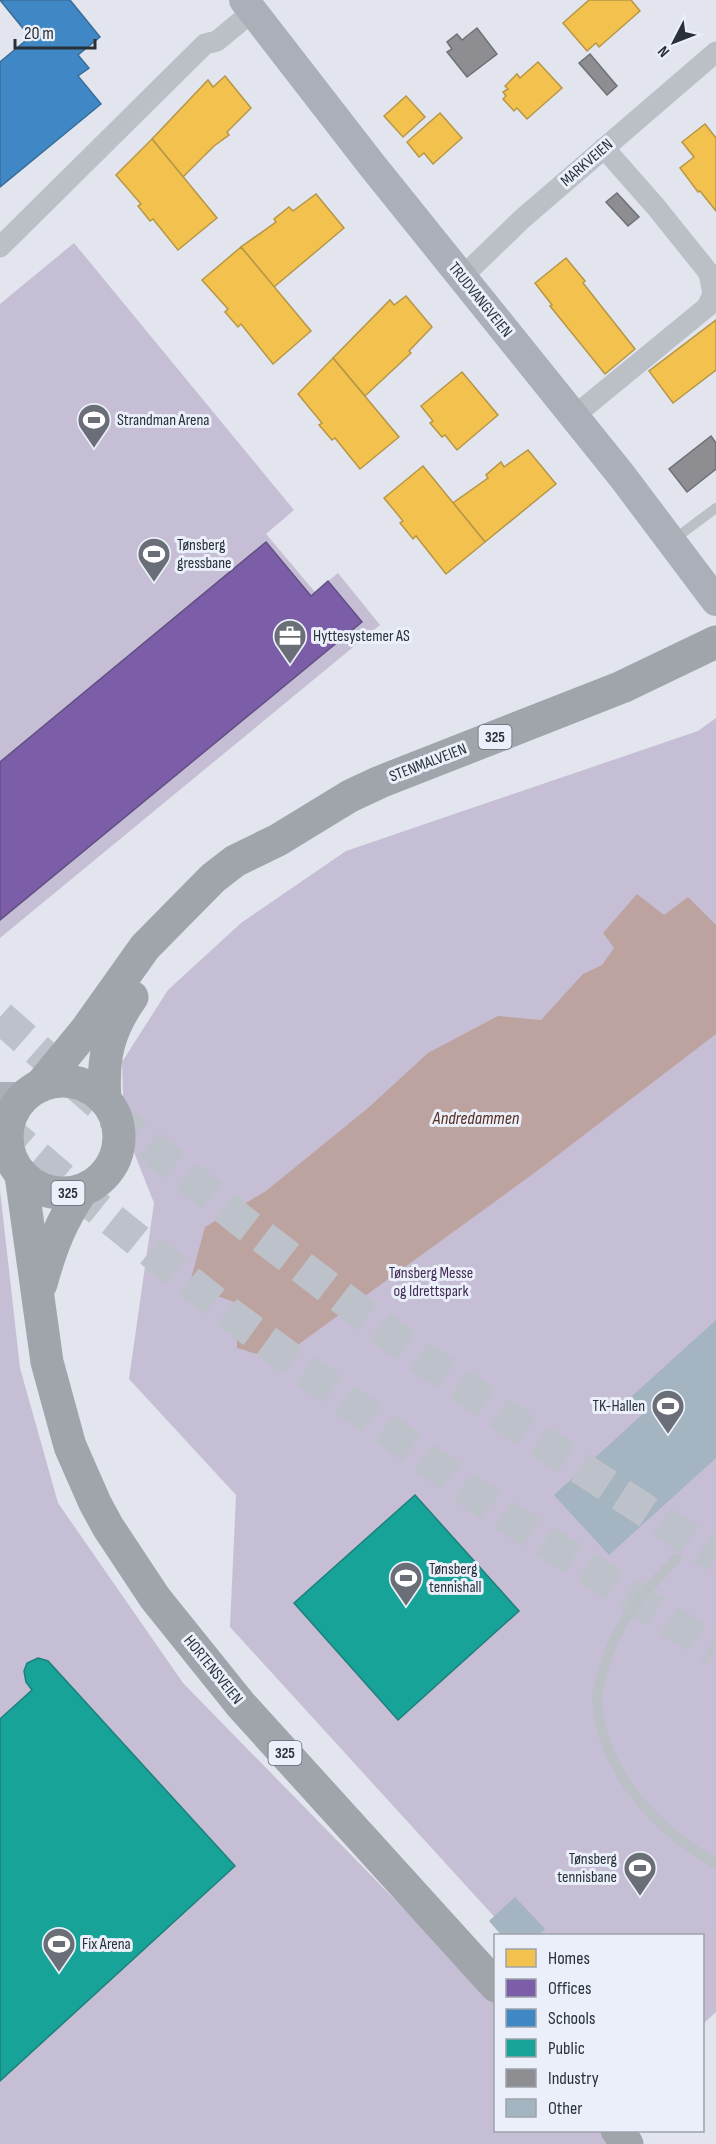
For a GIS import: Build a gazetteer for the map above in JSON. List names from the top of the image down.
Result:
{
  "streets": {
    "main road": [
      "TRUDVANGVEIEN",
      "325",
      "STENMALVEIEN",
      "HORTENSVEIEN"
    ],
    "street": ["MARKVEIEN"]
  },
  "crossings": [
    ["MARKVEIEN", "TRUDVANGVEIEN"],
    ["325", "STENMALVEIEN"],
    ["325", "HORTENSVEIEN"],
    ["STENMALVEIEN", "HORTENSVEIEN"]
  ],
  "water": ["Andredammen"],
  "parks": ["Tønsberg Messe og Idrettspark"],
  "places": {
    "sports": [
      "Strandman Arena",
      "Tønsberg gressbane",
      "TK-Hallen",
      "Tønsberg tennishall",
      "Tønsberg tennisbane",
      "Fix Arena"
    ],
    "office": ["Hyttesystemer AS"]
  },
  "legend": [
    "Homes",
    "Offices",
    "Schools",
    "Public",
    "Industry",
    "Other"
  ],
  "scale_bar": "20 m",
  "north": "bottom left"
}
